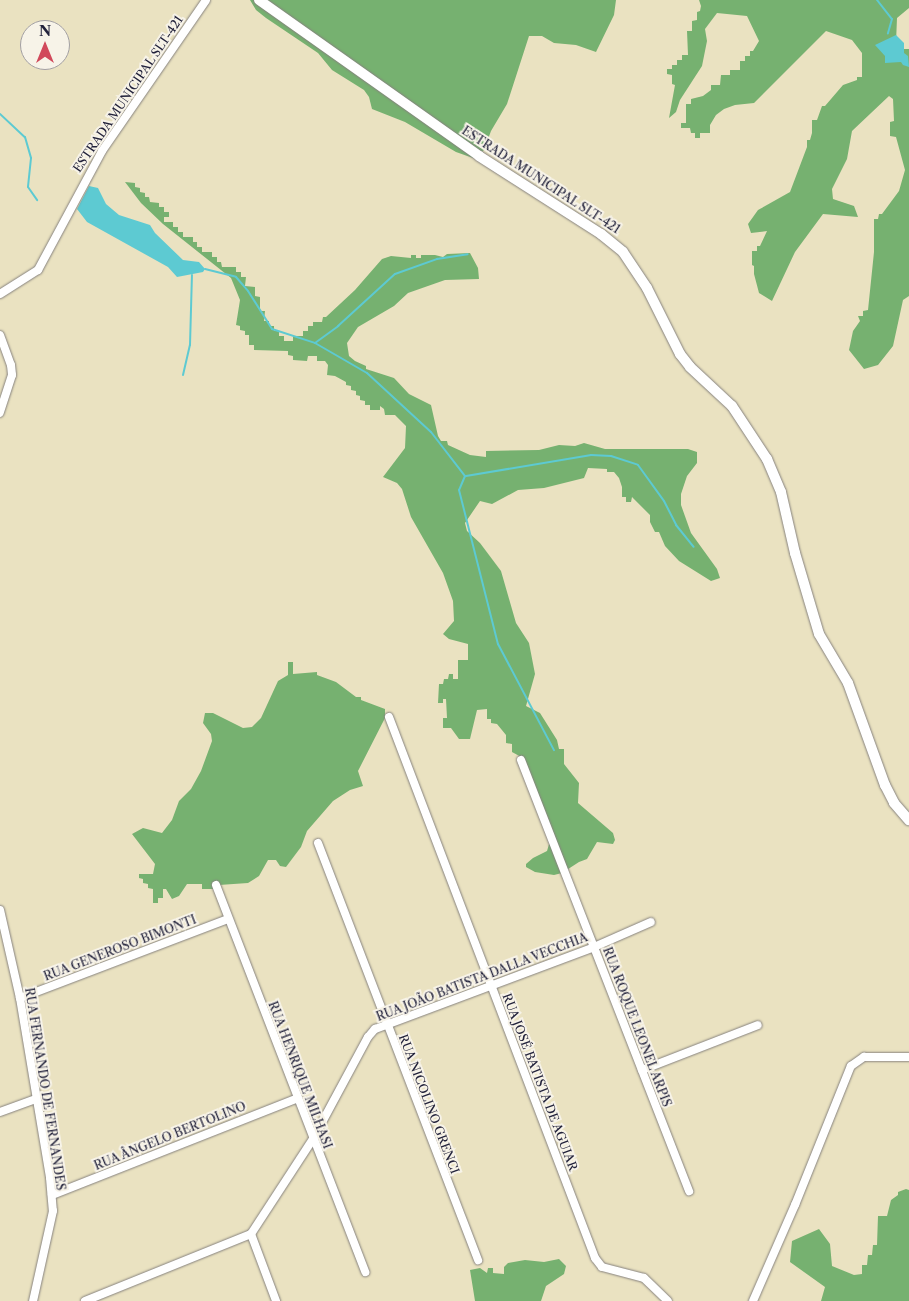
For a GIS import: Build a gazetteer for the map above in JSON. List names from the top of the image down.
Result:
{
  "streets": {
    "street": [
      "ESTRADA MUNICIPAL SLT-421",
      "RUA GENEROSO BIMONTI",
      "RUA JOÃO BATISTA DALLA VECCHIA",
      "RUA ROQUE LEONEL ARPIS",
      "RUA HENRIQUE MILHASI",
      "RUA JOSÉ BATISTA DE AGUIAR",
      "RUA FERNANDO DE FERNANDES",
      "RUA NICOLINO GRENCI",
      "RUA ÂNGELO BERTOLINO"
    ]
  },
  "crossings": [
    ["RUA GENEROSO BIMONTI", "RUA HENRIQUE MILHASI"],
    ["RUA GENEROSO BIMONTI", "RUA FERNANDO DE FERNANDES"],
    ["RUA JOÃO BATISTA DALLA VECCHIA", "RUA ROQUE LEONEL ARPIS"],
    ["RUA JOÃO BATISTA DALLA VECCHIA", "RUA HENRIQUE MILHASI"],
    ["RUA JOÃO BATISTA DALLA VECCHIA", "RUA JOSÉ BATISTA DE AGUIAR"],
    ["RUA JOÃO BATISTA DALLA VECCHIA", "RUA NICOLINO GRENCI"],
    ["RUA HENRIQUE MILHASI", "RUA ÂNGELO BERTOLINO"],
    ["RUA FERNANDO DE FERNANDES", "RUA ÂNGELO BERTOLINO"]
  ],
  "north": "top"
}
